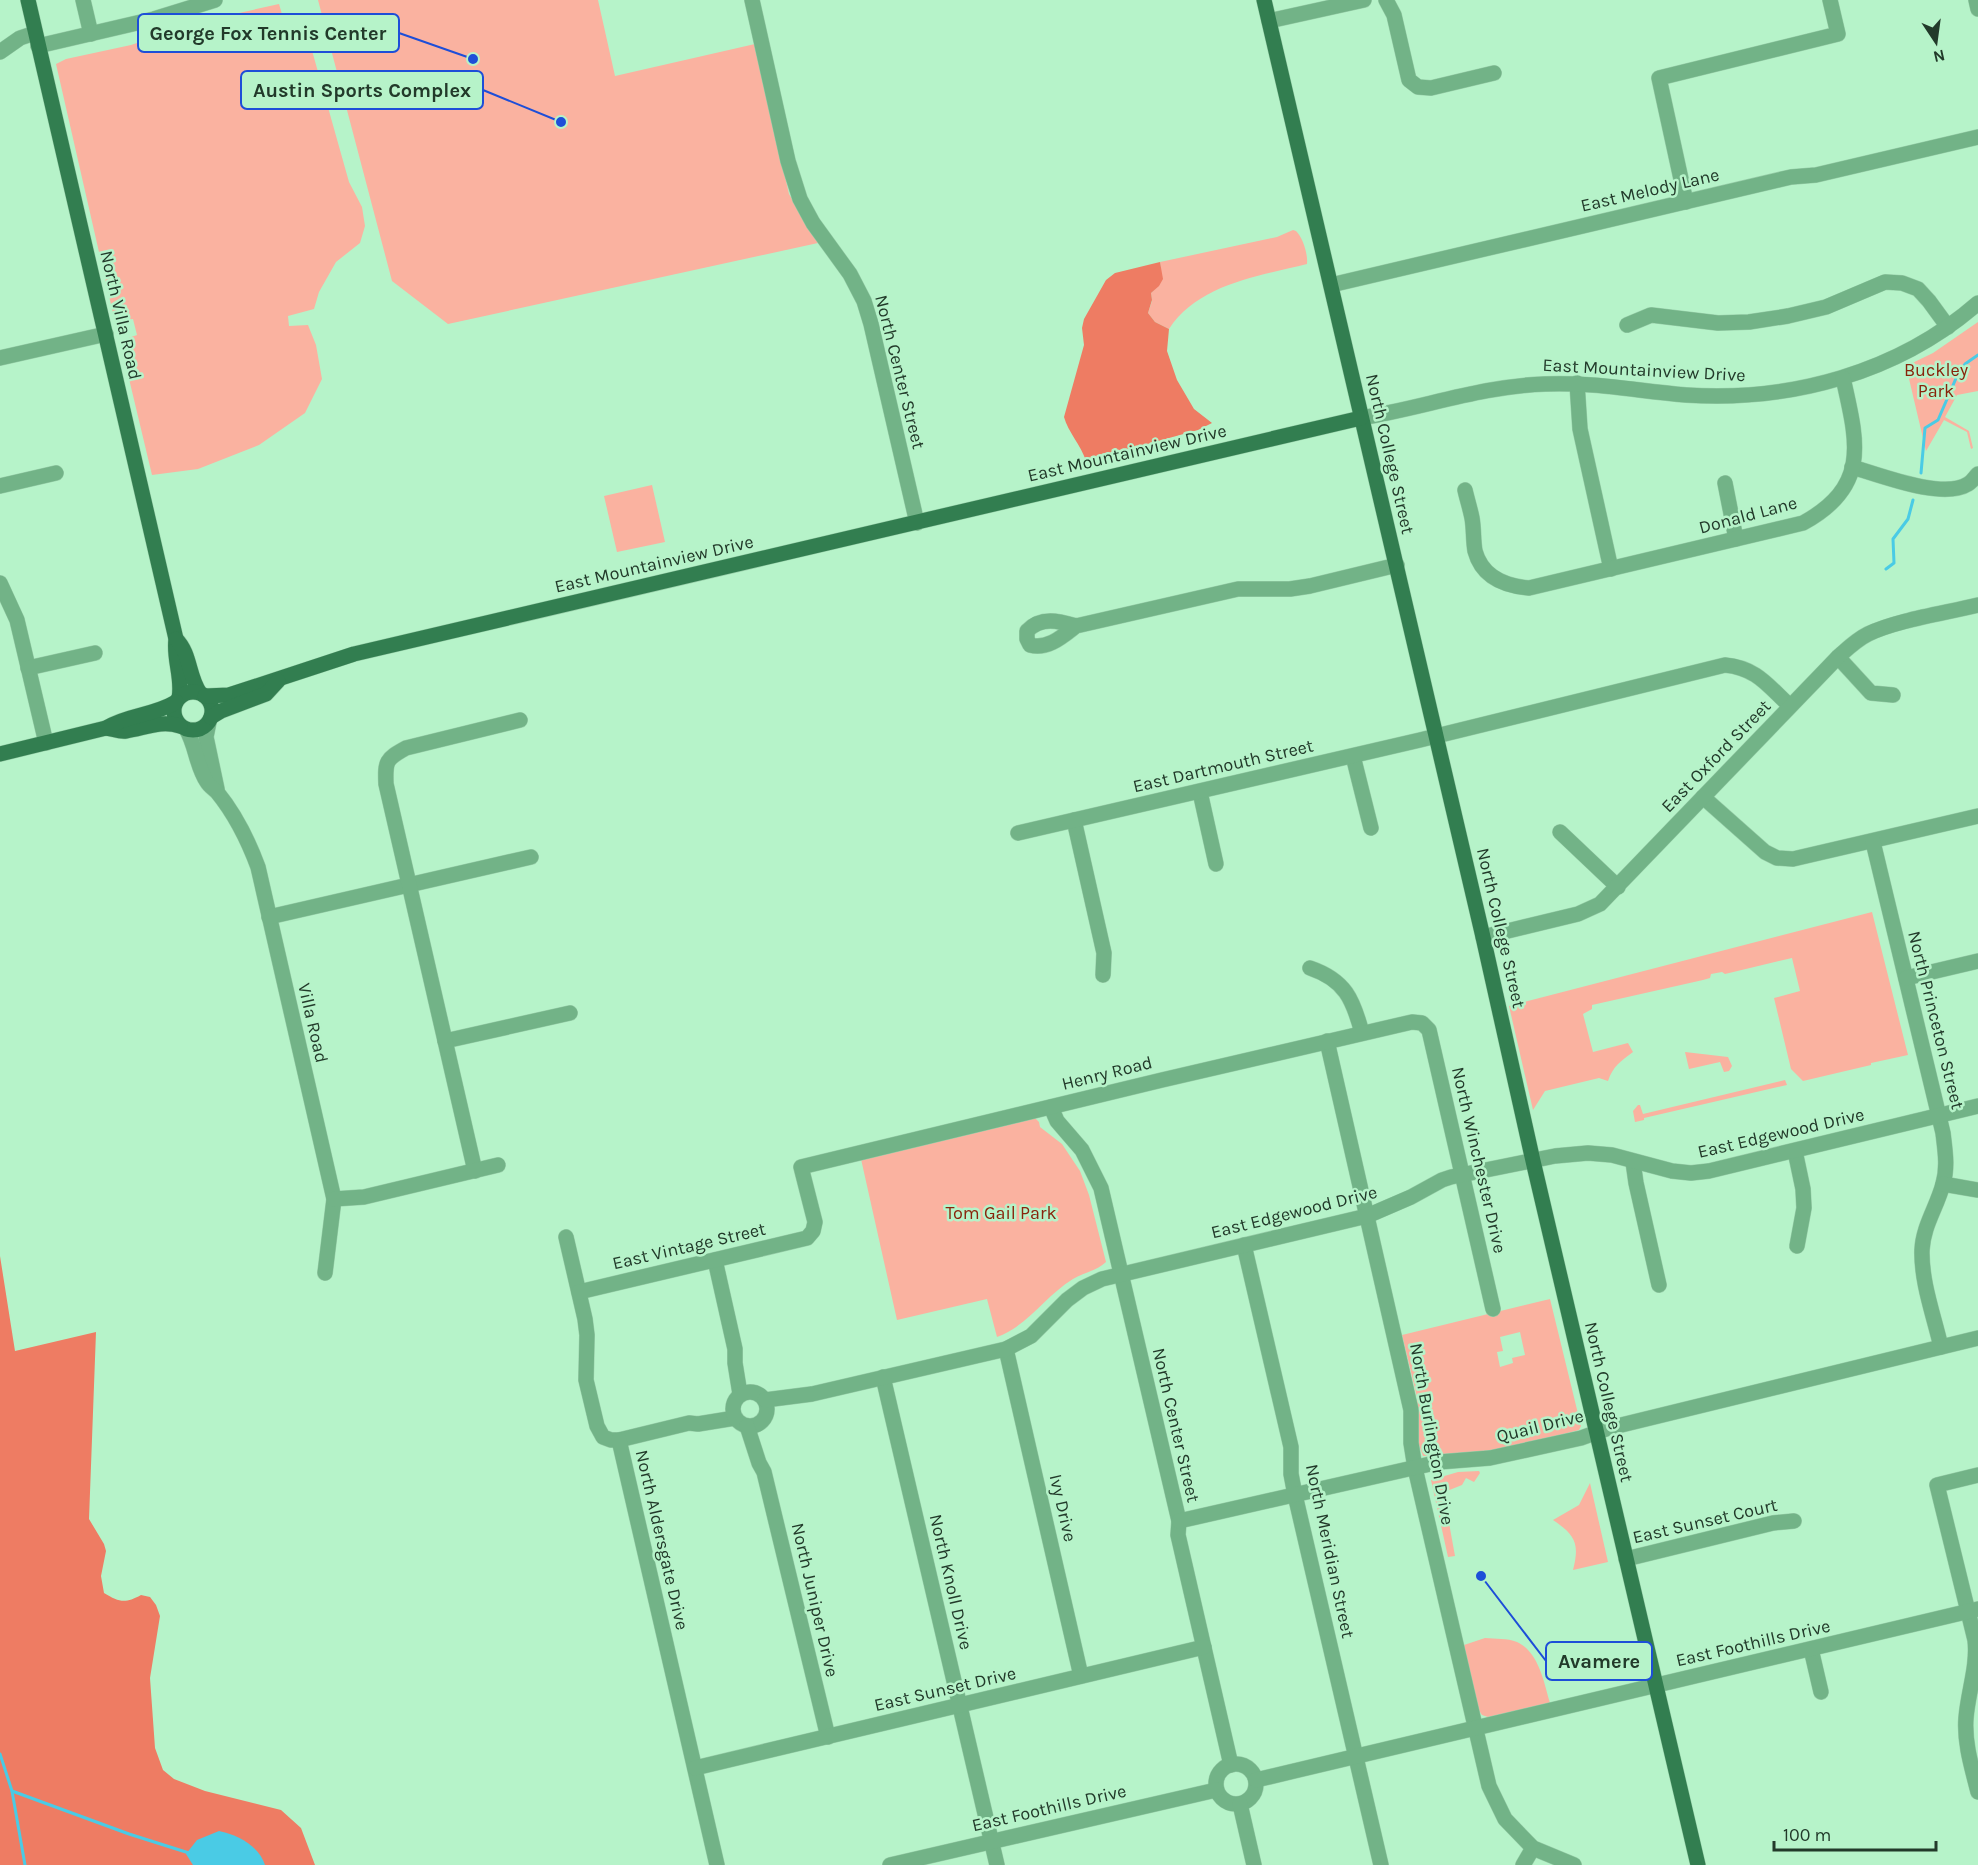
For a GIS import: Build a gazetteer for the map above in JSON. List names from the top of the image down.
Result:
{
  "streets": {
    "main road": ["North Villa Road", "East Mountainview Drive", "North College Street"],
    "street": [
      "East Melody Lane",
      "North Center Street",
      "Donald Lane",
      "East Oxford Street",
      "East Dartmouth Street",
      "North Princeton Street",
      "Villa Road",
      "Henry Road",
      "East Edgewood Drive",
      "North Winchester Drive",
      "East Vintage Street",
      "Quail Drive",
      "North Burlington Drive",
      "Ivy Drive",
      "East Sunset Court",
      "North Aldersgate Drive",
      "North Meridian Street",
      "North Knoll Drive",
      "North Juniper Drive",
      "East Foothills Drive",
      "East Sunset Drive"
    ]
  },
  "crossings": [
    ["East Melody Lane", "North College Street"],
    ["North Villa Road", "East Mountainview Drive"],
    ["North Villa Road", "Villa Road"],
    ["East Mountainview Drive", "North Center Street"],
    ["East Mountainview Drive", "North College Street"],
    ["East Mountainview Drive", "Donald Lane"],
    ["East Mountainview Drive", "Villa Road"],
    ["North Center Street", "Henry Road"],
    ["North Center Street", "East Edgewood Drive"],
    ["North Center Street", "Quail Drive"],
    ["North Center Street", "East Foothills Drive"],
    ["North Center Street", "East Sunset Drive"],
    ["North College Street", "East Oxford Street"],
    ["North College Street", "East Dartmouth Street"],
    ["North College Street", "East Edgewood Drive"],
    ["North College Street", "Quail Drive"],
    ["North College Street", "East Sunset Court"],
    ["North College Street", "East Foothills Drive"],
    ["East Oxford Street", "East Dartmouth Street"],
    ["North Princeton Street", "East Edgewood Drive"],
    ["North Princeton Street", "Quail Drive"],
    ["Henry Road", "North Winchester Drive"],
    ["Henry Road", "East Vintage Street"],
    ["Henry Road", "North Burlington Drive"],
    ["East Edgewood Drive", "North Winchester Drive"],
    ["East Edgewood Drive", "North Burlington Drive"],
    ["East Edgewood Drive", "Ivy Drive"],
    ["East Edgewood Drive", "North Aldersgate Drive"],
    ["East Edgewood Drive", "North Meridian Street"],
    ["East Edgewood Drive", "North Knoll Drive"],
    ["East Edgewood Drive", "North Juniper Drive"],
    ["East Vintage Street", "North Aldersgate Drive"],
    ["East Vintage Street", "North Juniper Drive"],
    ["Quail Drive", "North Burlington Drive"],
    ["Quail Drive", "North Meridian Street"],
    ["North Burlington Drive", "East Foothills Drive"],
    ["Ivy Drive", "East Sunset Drive"],
    ["North Aldersgate Drive", "East Sunset Drive"],
    ["North Meridian Street", "East Foothills Drive"],
    ["North Knoll Drive", "East Foothills Drive"],
    ["North Knoll Drive", "East Sunset Drive"],
    ["North Juniper Drive", "East Sunset Drive"]
  ],
  "parks": ["Buckley Park", "Tom Gail Park"],
  "places": ["George Fox Tennis Center", "Austin Sports Complex", "Avamere"],
  "scale_bar": "100 m",
  "north": "bottom"
}
